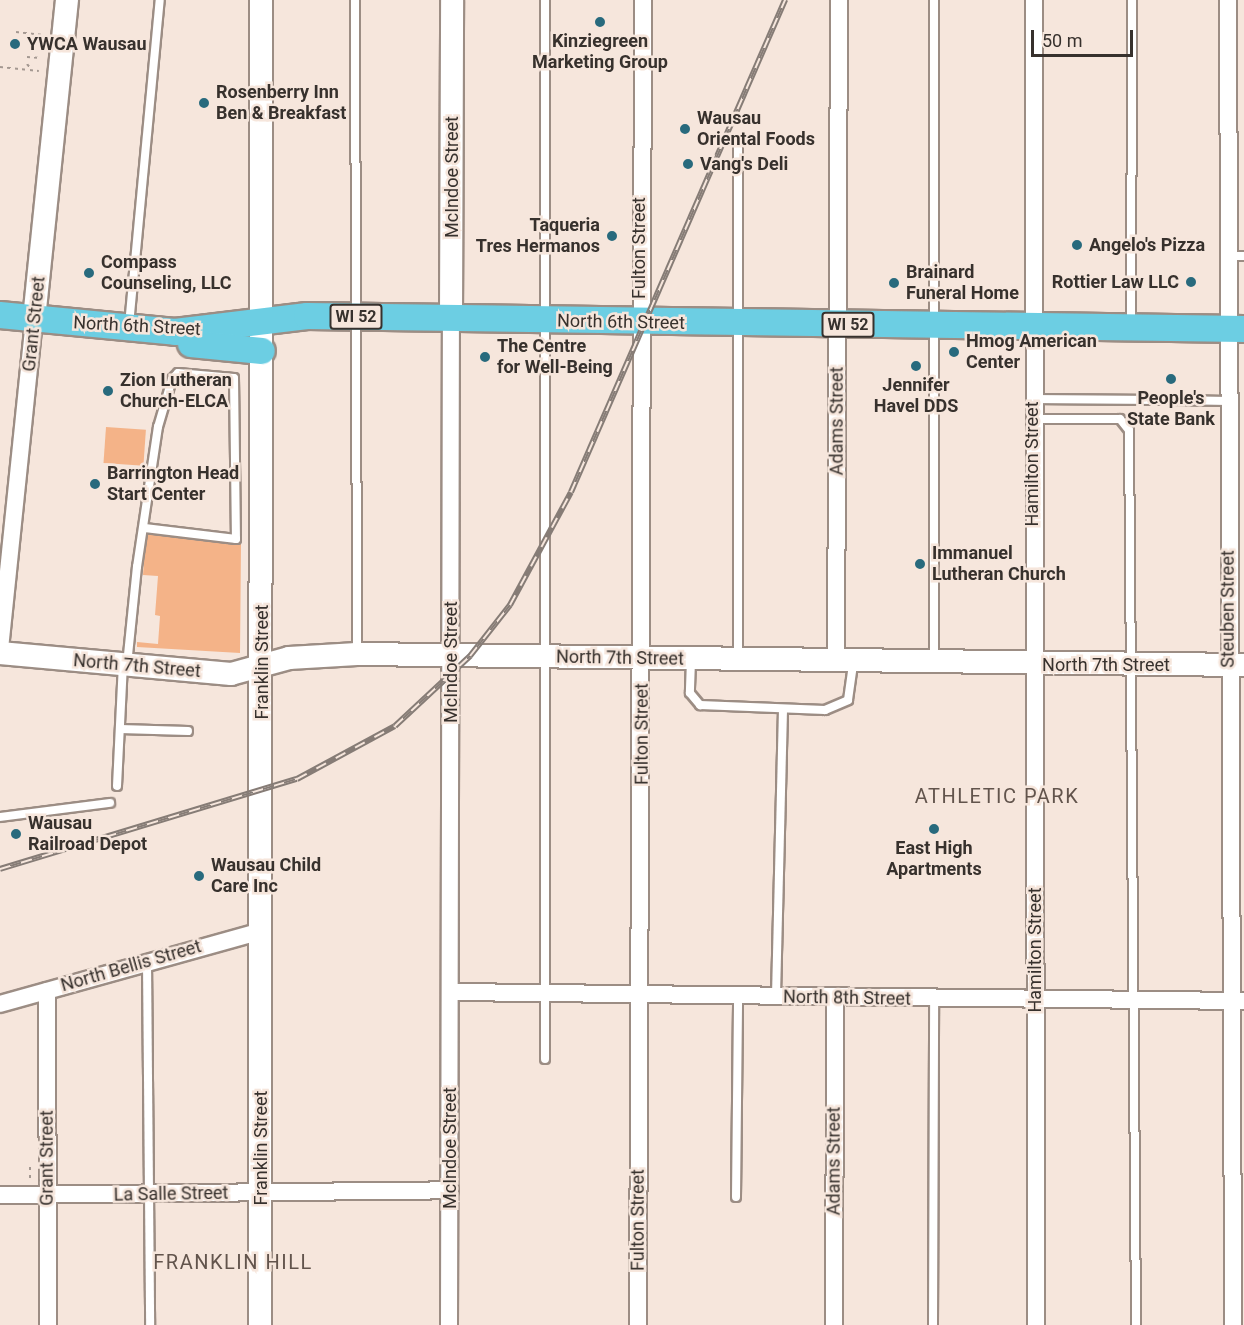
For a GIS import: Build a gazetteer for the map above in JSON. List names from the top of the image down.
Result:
{
  "streets": {
    "main road": ["WI 52", "North 6th Street"],
    "street": [
      "McIndoe Street",
      "Fulton Street",
      "Grant Street",
      "Adams Street",
      "Hamilton Street",
      "Steuben Street",
      "North 7th Street",
      "Franklin Street",
      "North Bellis Street",
      "North 8th Street",
      "La Salle Street"
    ]
  },
  "crossings": [
    ["McIndoe Street", "North 6th Street"],
    ["McIndoe Street", "North 7th Street"],
    ["McIndoe Street", "North 8th Street"],
    ["McIndoe Street", "La Salle Street"],
    ["Fulton Street", "North 6th Street"],
    ["Fulton Street", "North 7th Street"],
    ["Fulton Street", "North 8th Street"],
    ["North 6th Street", "Grant Street"],
    ["North 6th Street", "Adams Street"],
    ["North 6th Street", "Hamilton Street"],
    ["North 6th Street", "Steuben Street"],
    ["North 6th Street", "Franklin Street"],
    ["Grant Street", "North 7th Street"],
    ["Grant Street", "North Bellis Street"],
    ["Grant Street", "La Salle Street"],
    ["Adams Street", "North 7th Street"],
    ["Adams Street", "North 8th Street"],
    ["Hamilton Street", "North 7th Street"],
    ["Hamilton Street", "North 8th Street"],
    ["Steuben Street", "North 7th Street"],
    ["Steuben Street", "North 8th Street"],
    ["North 7th Street", "Franklin Street"],
    ["Franklin Street", "North Bellis Street"],
    ["Franklin Street", "La Salle Street"]
  ],
  "districts": ["ATHLETIC PARK", "FRANKLIN HILL"],
  "places": [
    "Kinziegreen Marketing Group",
    "YWCA Wausau",
    "Rosenberry Inn Ben & Breakfast",
    "Wausau Oriental Foods",
    "Vang's Deli",
    "Taqueria Tres Hermanos",
    "Angelo's Pizza",
    "Compass Counseling, LLC",
    "Rottier Law LLC",
    "Brainard Funeral Home",
    "Hmog American Center",
    "The Centre for Well-Being",
    "Jennifer Havel DDS",
    "People's State Bank",
    "Zion Lutheran Church-ELCA",
    "Barrington Head Start Center",
    "Immanuel Lutheran Church",
    "East High Apartments",
    "Wausau Railroad Depot",
    "Wausau Child Care Inc"
  ],
  "scale_bar": "50 m"
}
